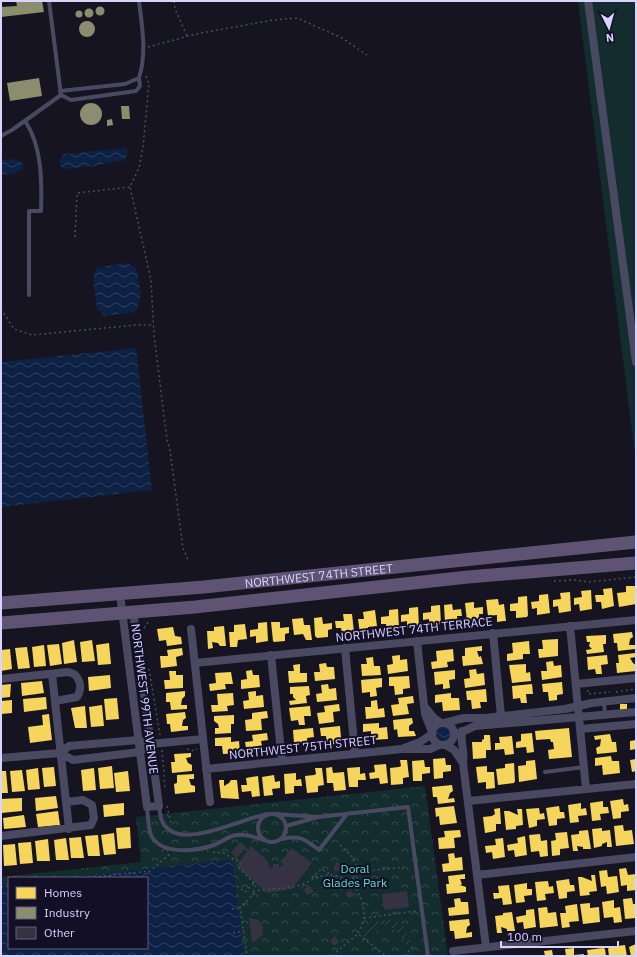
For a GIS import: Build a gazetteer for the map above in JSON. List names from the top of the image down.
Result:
{
  "streets": {
    "main road": ["NORTHWEST 74TH STREET"],
    "street": ["NORTHWEST 74TH TERRACE", "NORTHWEST 99TH AVENUE", "NORTHWEST 75TH STREET"]
  },
  "crossings": [
    ["NORTHWEST 74TH STREET", "NORTHWEST 99TH AVENUE"]
  ],
  "parks": ["Doral Glades Park"],
  "legend": ["Homes", "Industry", "Other"],
  "scale_bar": "100 m",
  "north": "bottom"
}
